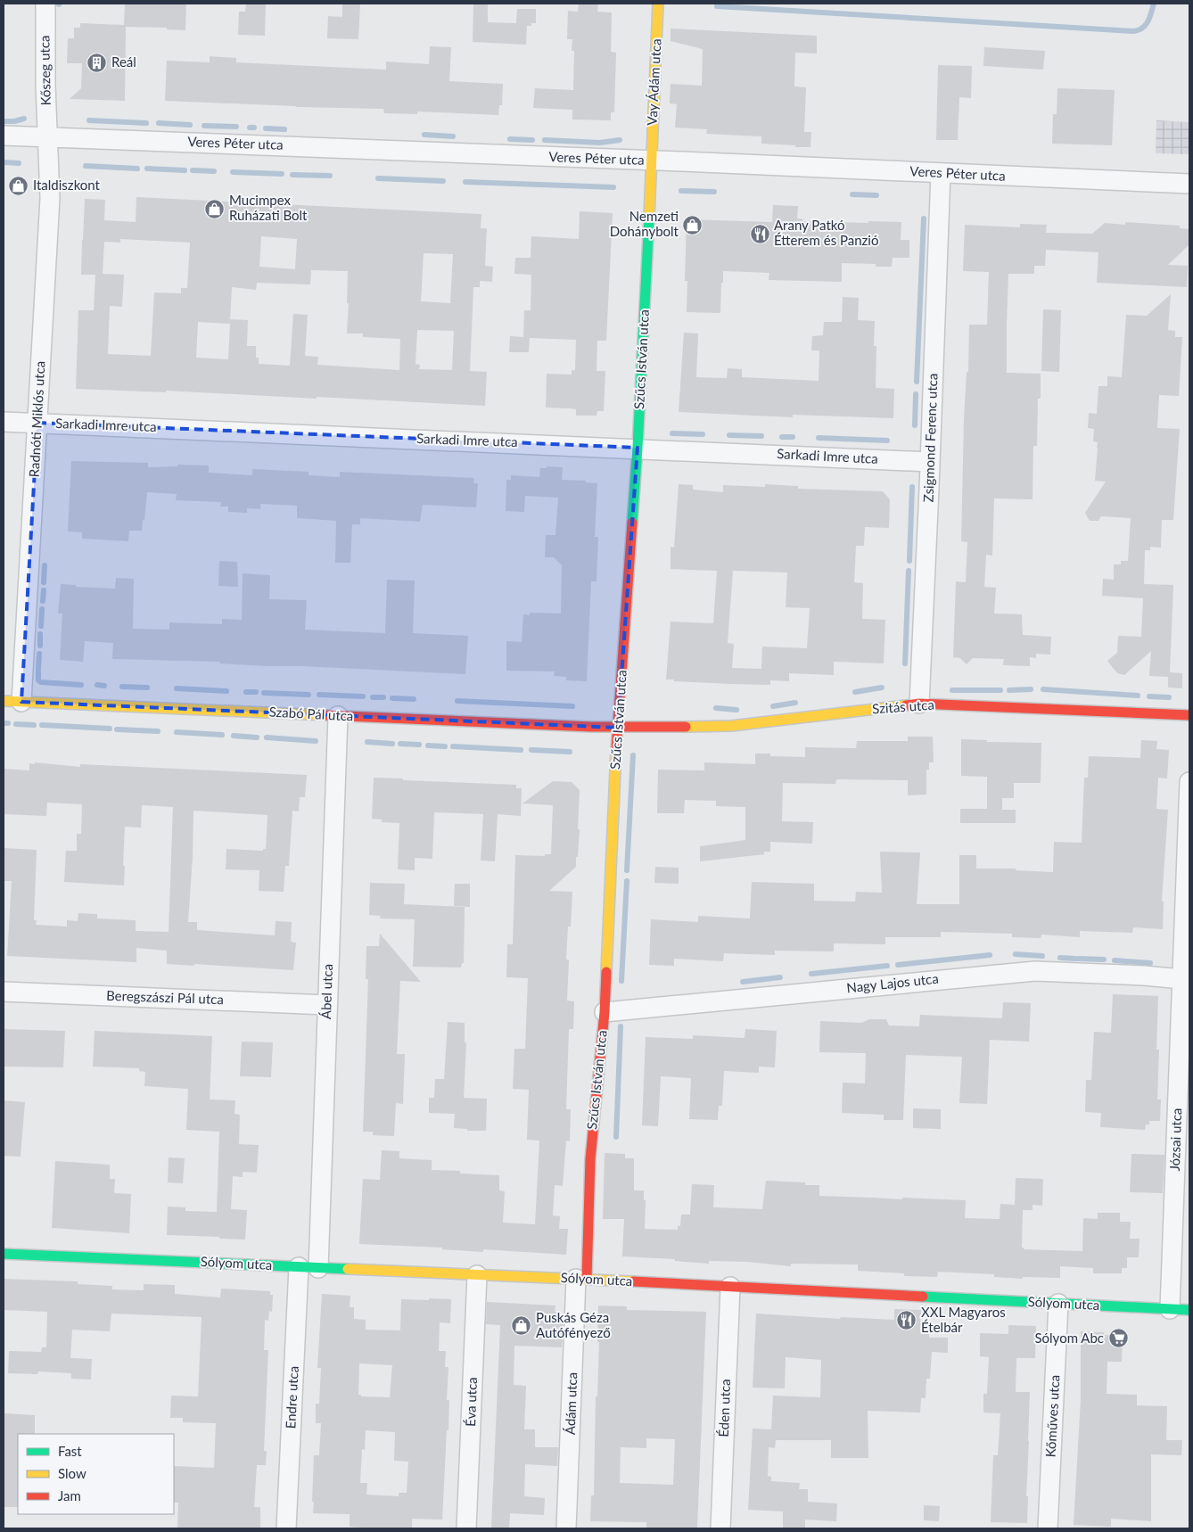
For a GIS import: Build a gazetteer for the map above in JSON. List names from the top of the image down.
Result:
{
  "streets": {
    "street": [
      "Kőszeg utca",
      "Vay Ádám utca",
      "Veres Péter utca",
      "Szűcs István utca",
      "Radnóti Miklós utca",
      "Sarkadi Imre utca",
      "Zsigmond Ferenc utca",
      "Szitás utca",
      "Szabó Pál utca",
      "Nagy Lajos utca",
      "Ábel utca",
      "Beregszászi Pál utca",
      "Józsai utca",
      "Sólyom utca",
      "Endre utca",
      "Éva utca",
      "Ádám utca",
      "Éden utca",
      "Kőműves utca"
    ]
  },
  "crossings": [
    ["Kőszeg utca", "Veres Péter utca"],
    ["Kőszeg utca", "Radnóti Miklós utca"],
    ["Vay Ádám utca", "Veres Péter utca"],
    ["Vay Ádám utca", "Szűcs István utca"],
    ["Veres Péter utca", "Szűcs István utca"],
    ["Veres Péter utca", "Radnóti Miklós utca"],
    ["Veres Péter utca", "Zsigmond Ferenc utca"],
    ["Szűcs István utca", "Sarkadi Imre utca"],
    ["Szűcs István utca", "Szitás utca"],
    ["Szűcs István utca", "Szabó Pál utca"],
    ["Szűcs István utca", "Nagy Lajos utca"],
    ["Szűcs István utca", "Sólyom utca"],
    ["Szűcs István utca", "Ádám utca"],
    ["Radnóti Miklós utca", "Sarkadi Imre utca"],
    ["Radnóti Miklós utca", "Szabó Pál utca"],
    ["Sarkadi Imre utca", "Zsigmond Ferenc utca"],
    ["Zsigmond Ferenc utca", "Szitás utca"],
    ["Szitás utca", "Szabó Pál utca"],
    ["Szabó Pál utca", "Ábel utca"],
    ["Nagy Lajos utca", "Józsai utca"],
    ["Ábel utca", "Beregszászi Pál utca"],
    ["Ábel utca", "Sólyom utca"],
    ["Józsai utca", "Sólyom utca"],
    ["Sólyom utca", "Endre utca"],
    ["Sólyom utca", "Éva utca"],
    ["Sólyom utca", "Ádám utca"],
    ["Sólyom utca", "Éden utca"],
    ["Sólyom utca", "Kőműves utca"]
  ],
  "places": {
    "building": ["Reál"],
    "shop": [
      "Italdiszkont",
      "Mucimpex Ruházati Bolt",
      "Nemzeti Dohánybolt",
      "Puskás Géza Autófényező"
    ],
    "restaurant": ["Arany Patkó Étterem és Panzió", "XXL Magyaros Ételbár"],
    "supermarket": ["Sólyom Abc"]
  },
  "legend": ["Fast", "Slow", "Jam"]
}
